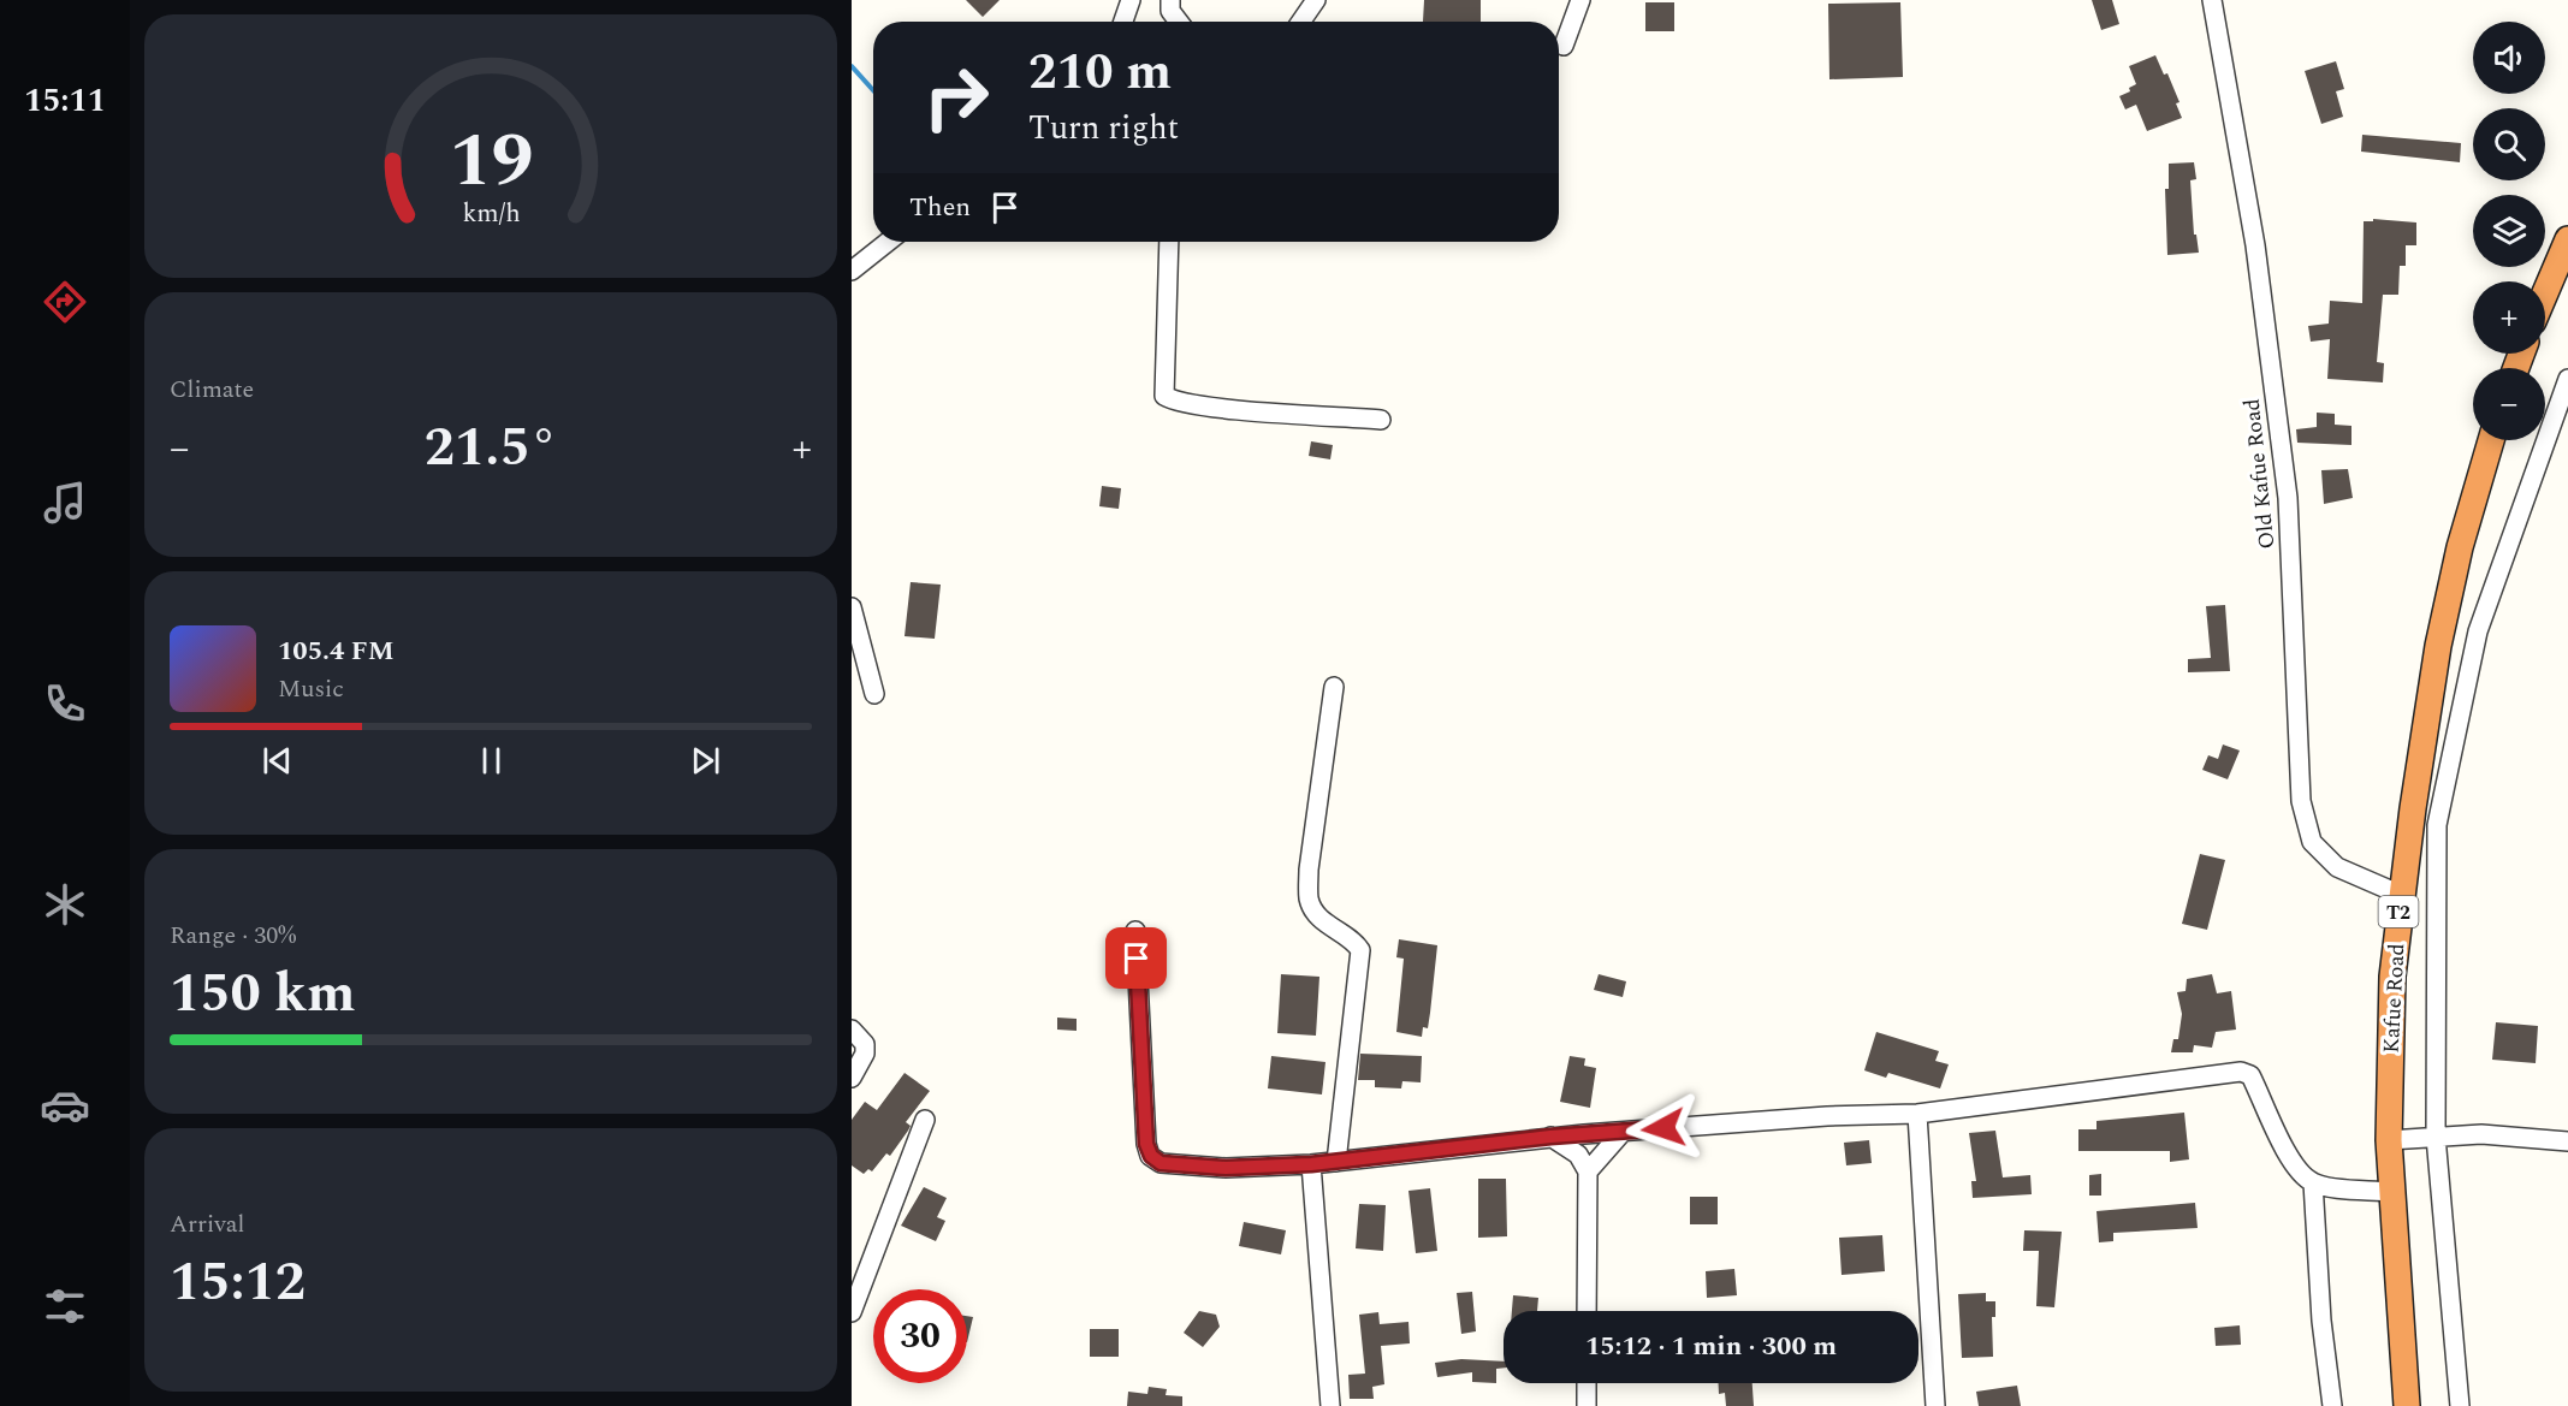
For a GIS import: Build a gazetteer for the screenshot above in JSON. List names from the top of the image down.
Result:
{
  "streets": {
    "highway": ["T2", "Kafue Road"],
    "street": ["Old Kafue Road"]
  },
  "crossings": [
    ["Old Kafue Road", "Kafue Road"]
  ],
  "page": {
    "tabs": "15:11",
    "map_buttons": ["+", "−"],
    "turn": ["210 m", "Turn right"],
    "then": "Then",
    "tile": [
      "Climate",
      ["Range · 30%", "150 km"],
      ["Arrival", "15:12"]
    ],
    "heat": ["−", "21.5°", "+"],
    "song": ["105.4 FM", "Music"],
    "limit": "30",
    "trip": "15:12 · 1 min · 300 m",
    "gauge": ["19", "km/h"]
  }
}
